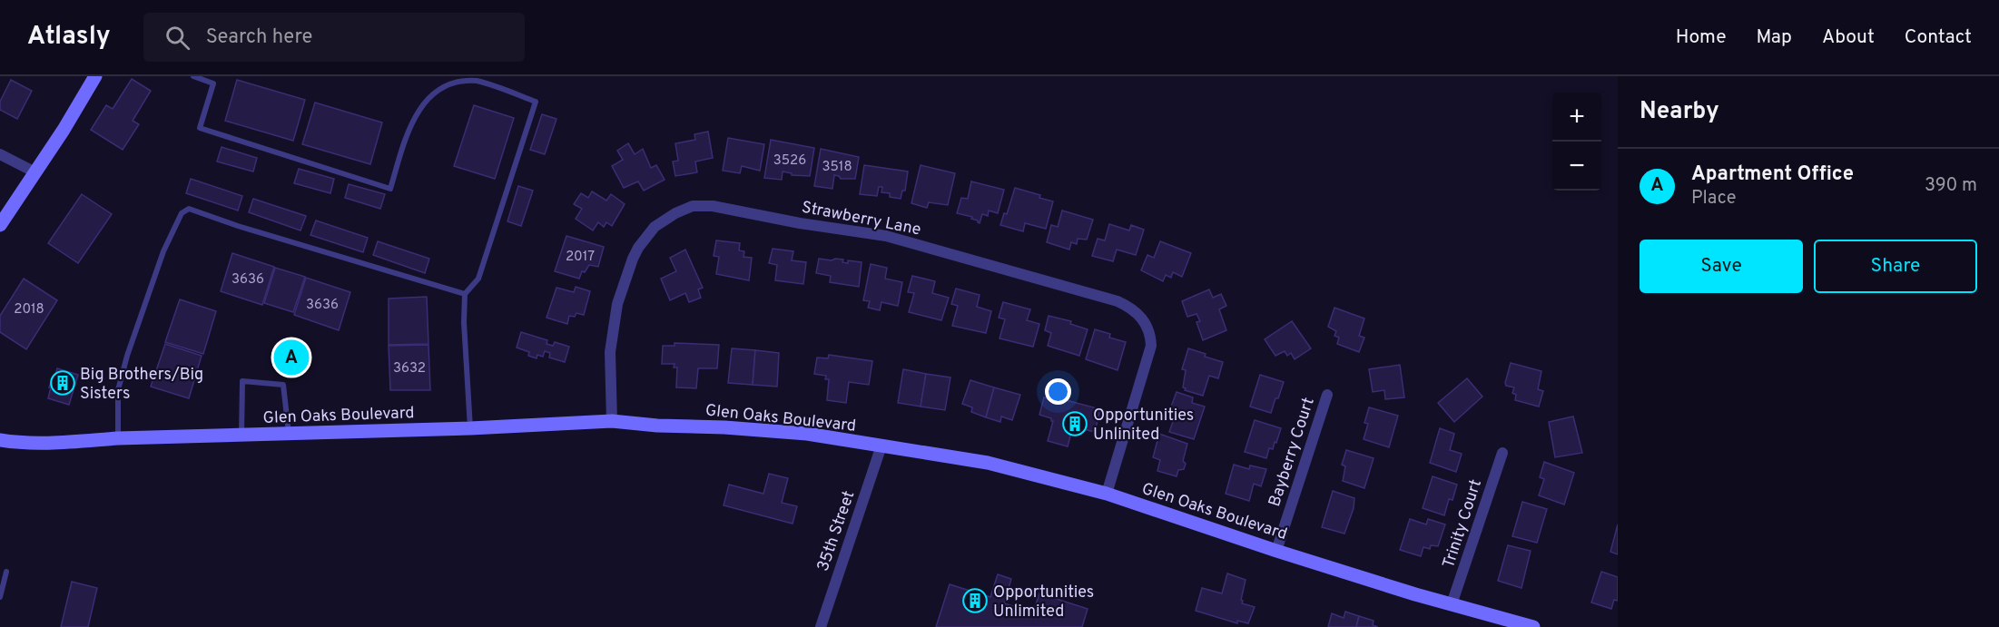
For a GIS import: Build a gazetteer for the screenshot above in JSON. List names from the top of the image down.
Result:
{
  "streets": {
    "main road": ["Glen Oaks Boulevard"],
    "street": [
      "Strawberry Lane",
      "Bayberry Court",
      "Trinity Court",
      "35th Street"
    ]
  },
  "crossings": [
    ["Strawberry Lane", "Glen Oaks Boulevard"],
    ["Glen Oaks Boulevard", "Bayberry Court"],
    ["Glen Oaks Boulevard", "Trinity Court"],
    ["Glen Oaks Boulevard", "35th Street"]
  ],
  "places": {
    "building": ["Big Brothers/Big Sisters", "Opportunities Unlinited", "Opportunities Unlimited"]
  },
  "house_numbers": [
    "3526",
    "3518",
    "2017",
    "3636",
    "3636",
    "2018",
    "3632"
  ],
  "page": {
    "header": "Atlasly",
    "search": "Search here",
    "nav": [
      "Home",
      "Map",
      "About",
      "Contact"
    ],
    "heading": "Nearby",
    "map_buttons": ["+", "−"],
    "list": [
      {
        "mark": "A",
        "name": "Apartment Office",
        "note": "Place",
        "value": "390 m"
      }
    ],
    "buttons": ["Save", "Share"],
    "pins": "A"
  }
}
